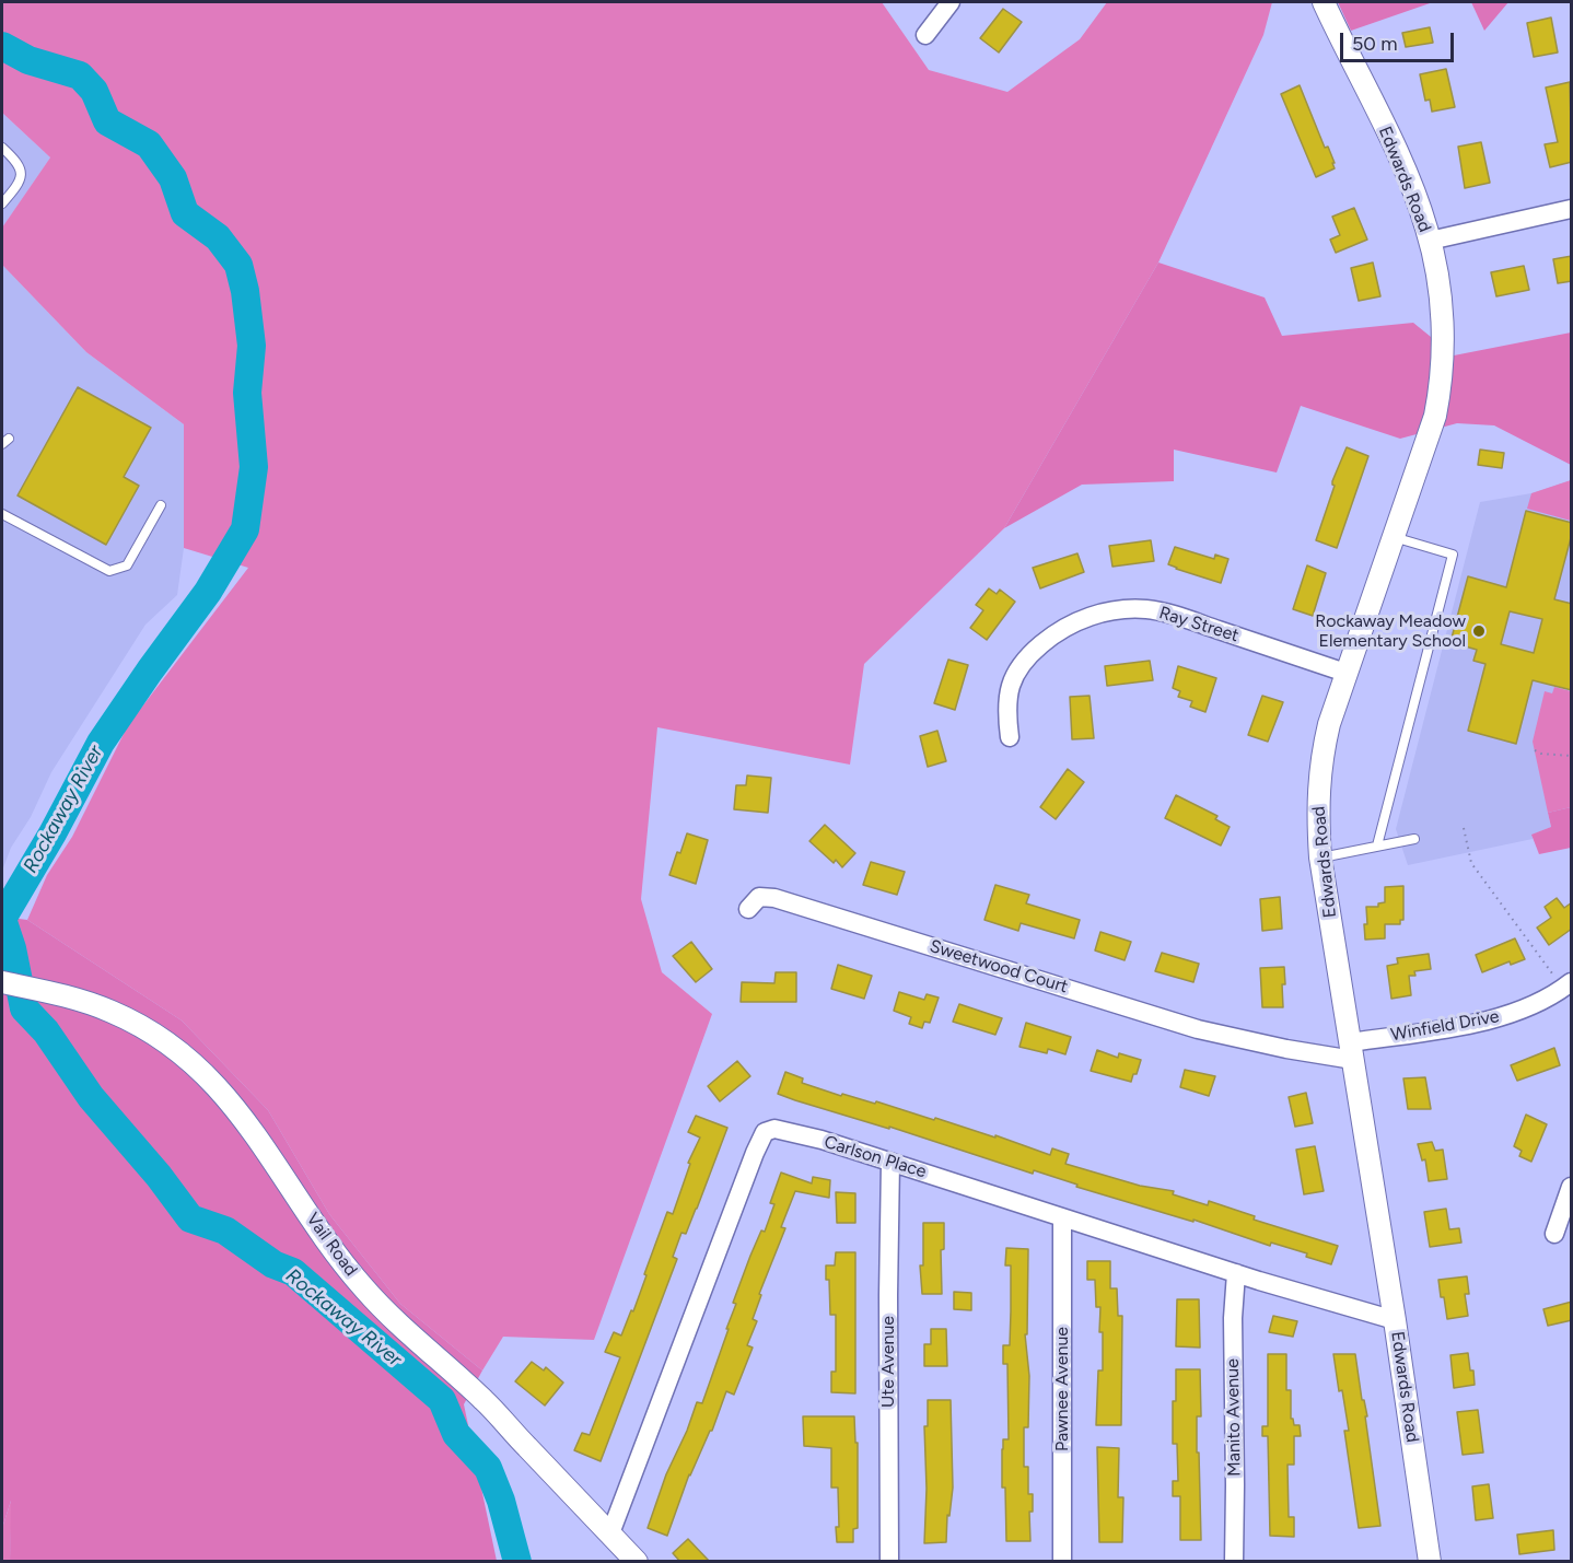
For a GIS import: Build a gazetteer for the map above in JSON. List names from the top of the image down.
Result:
{
  "streets": {
    "street": [
      "Edwards Road",
      "Ray Street",
      "Sweetwood Court",
      "Winfield Drive",
      "Carlson Place",
      "Vail Road",
      "Ute Avenue",
      "Pawnee Avenue",
      "Manito Avenue"
    ]
  },
  "crossings": [
    ["Edwards Road", "Ray Street"],
    ["Edwards Road", "Winfield Drive"],
    ["Edwards Road", "Carlson Place"],
    ["Sweetwood Court", "Winfield Drive"],
    ["Carlson Place", "Vail Road"],
    ["Carlson Place", "Ute Avenue"],
    ["Carlson Place", "Pawnee Avenue"],
    ["Carlson Place", "Manito Avenue"]
  ],
  "water": ["Rockaway River"],
  "places": ["Rockaway Meadow Elementary School"],
  "scale_bar": "50 m"
}
